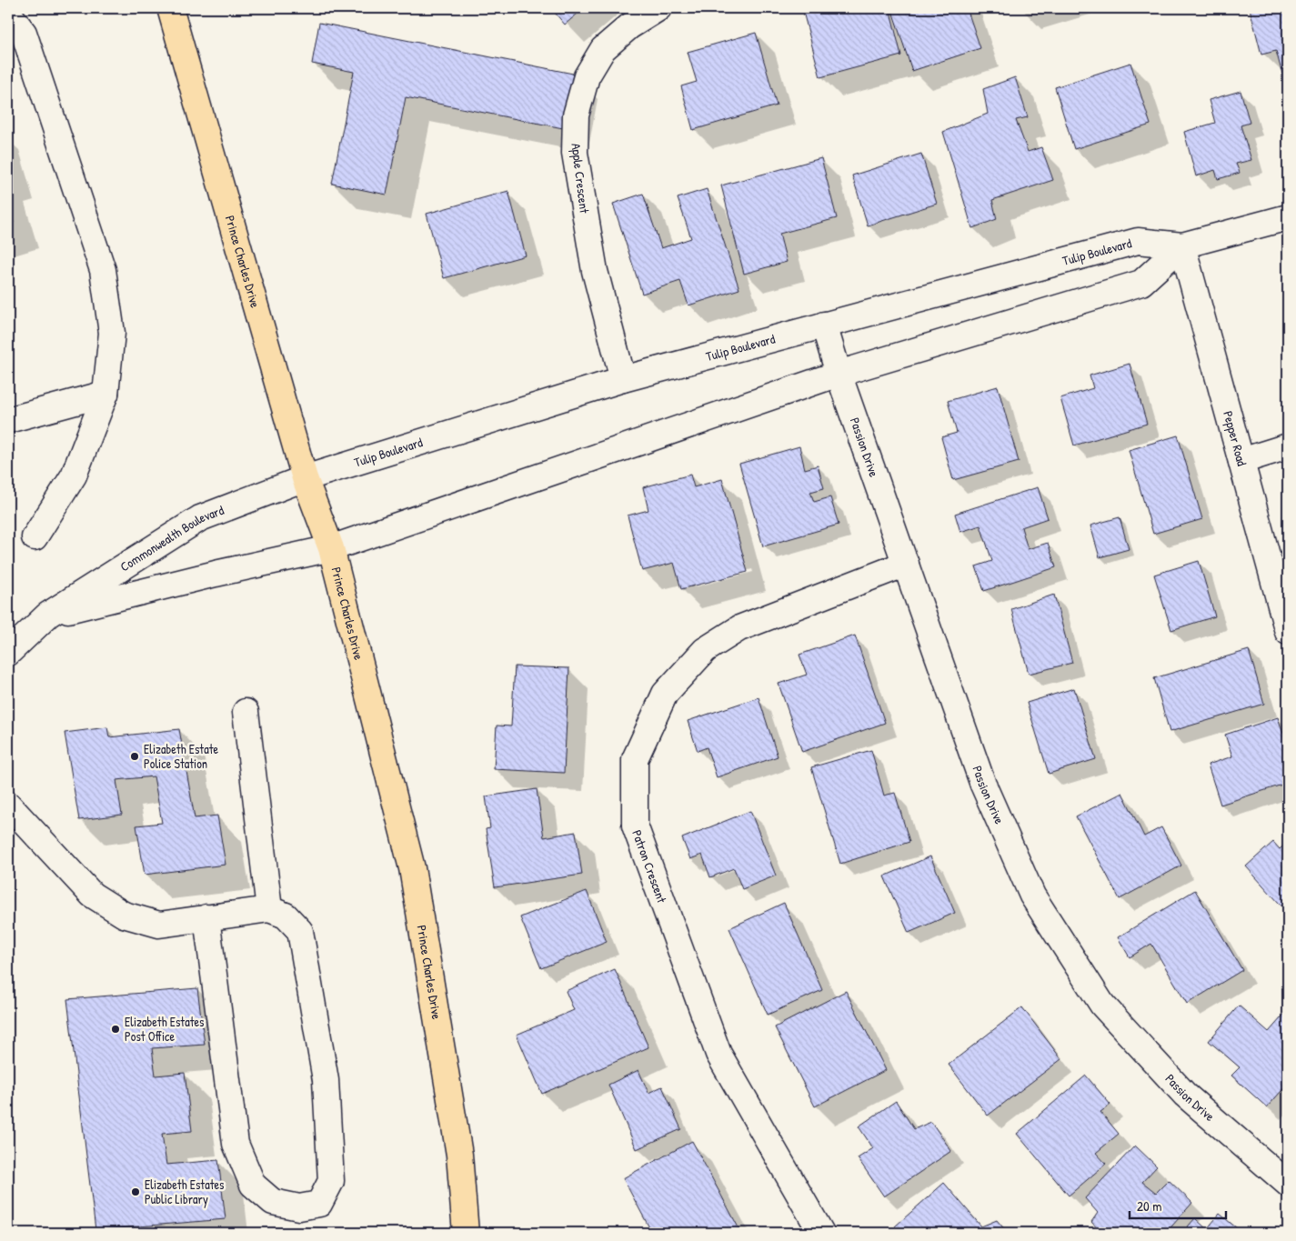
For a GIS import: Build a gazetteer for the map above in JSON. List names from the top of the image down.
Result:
{
  "streets": {
    "highway": ["Prince Charles Drive"],
    "street": [
      "Apple Crescent",
      "Tulip Boulevard",
      "Pepper Road",
      "Passion Drive",
      "Commonwealth Boulevard",
      "Patron Crescent"
    ]
  },
  "crossings": [
    ["Apple Crescent", "Tulip Boulevard"],
    ["Tulip Boulevard", "Prince Charles Drive"],
    ["Tulip Boulevard", "Pepper Road"],
    ["Tulip Boulevard", "Passion Drive"],
    ["Tulip Boulevard", "Commonwealth Boulevard"],
    ["Prince Charles Drive", "Commonwealth Boulevard"],
    ["Passion Drive", "Patron Crescent"]
  ],
  "places": ["Elizabeth Estate Police Station", "Elizabeth Estates Post Office", "Elizabeth Estates Public Library"],
  "scale_bar": "20 m"
}
